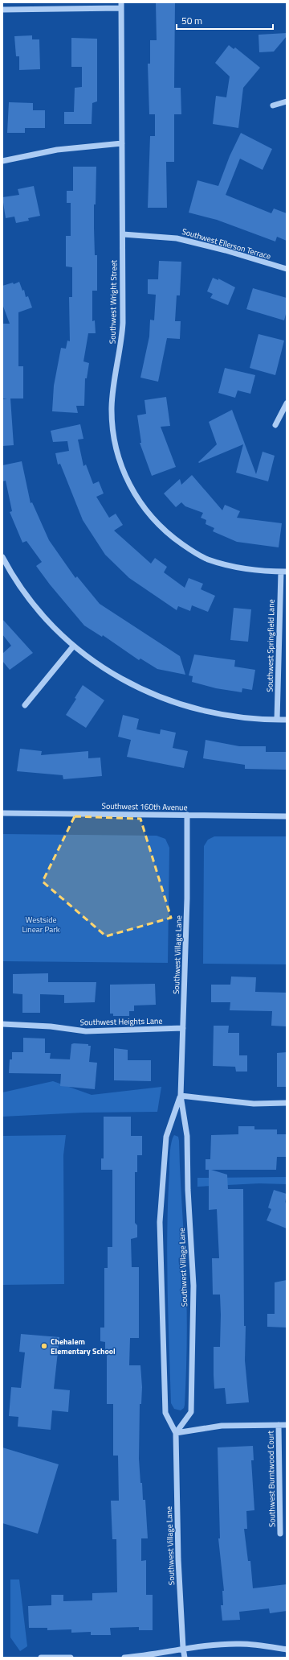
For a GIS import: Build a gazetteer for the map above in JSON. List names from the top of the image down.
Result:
{
  "streets": {
    "street": [
      "Southwest Ellerson Terrace",
      "Southwest Wright Street",
      "Southwest Springfield Lane",
      "Southwest 160th Avenue",
      "Southwest Village Lane",
      "Southwest Heights Lane",
      "Southwest Burntwood Court"
    ]
  },
  "crossings": [
    ["Southwest Ellerson Terrace", "Southwest Wright Street"],
    ["Southwest Wright Street", "Southwest Springfield Lane"],
    ["Southwest 160th Avenue", "Southwest Village Lane"],
    ["Southwest Village Lane", "Southwest Heights Lane"]
  ],
  "parks": ["Westside Linear Park"],
  "places": ["Chehalem Elementary School"],
  "scale_bar": "50 m"
}
